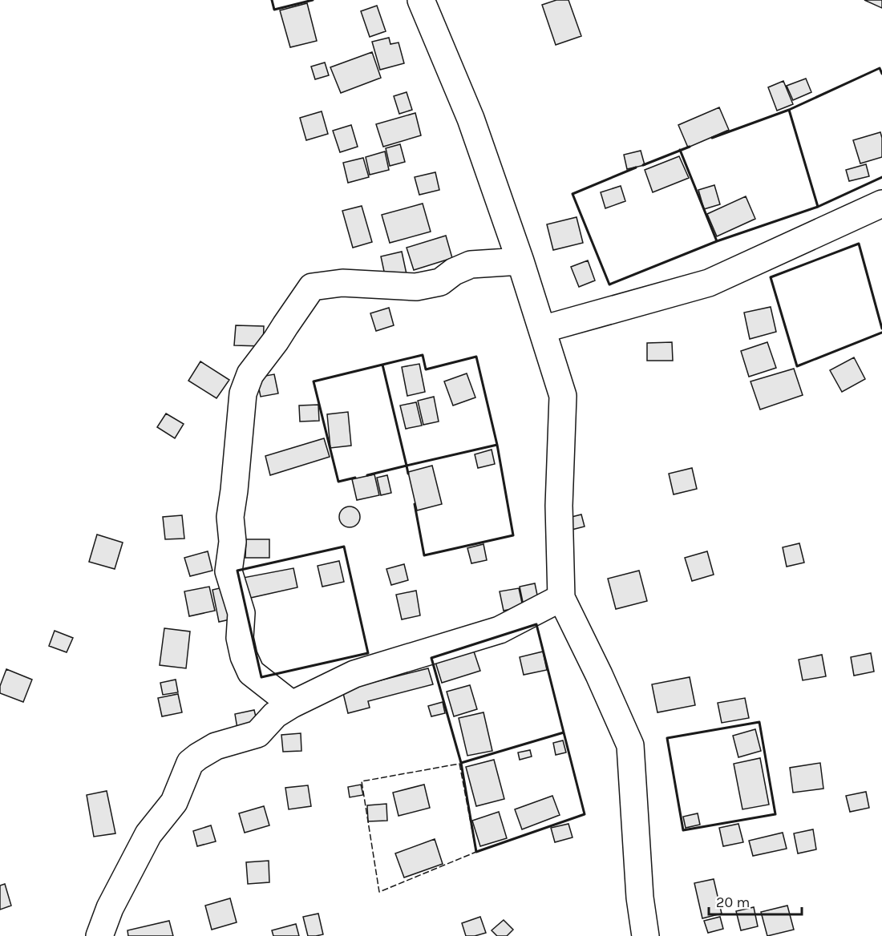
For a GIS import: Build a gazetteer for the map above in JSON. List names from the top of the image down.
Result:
{
  "scale_bar": "20 m"
}
